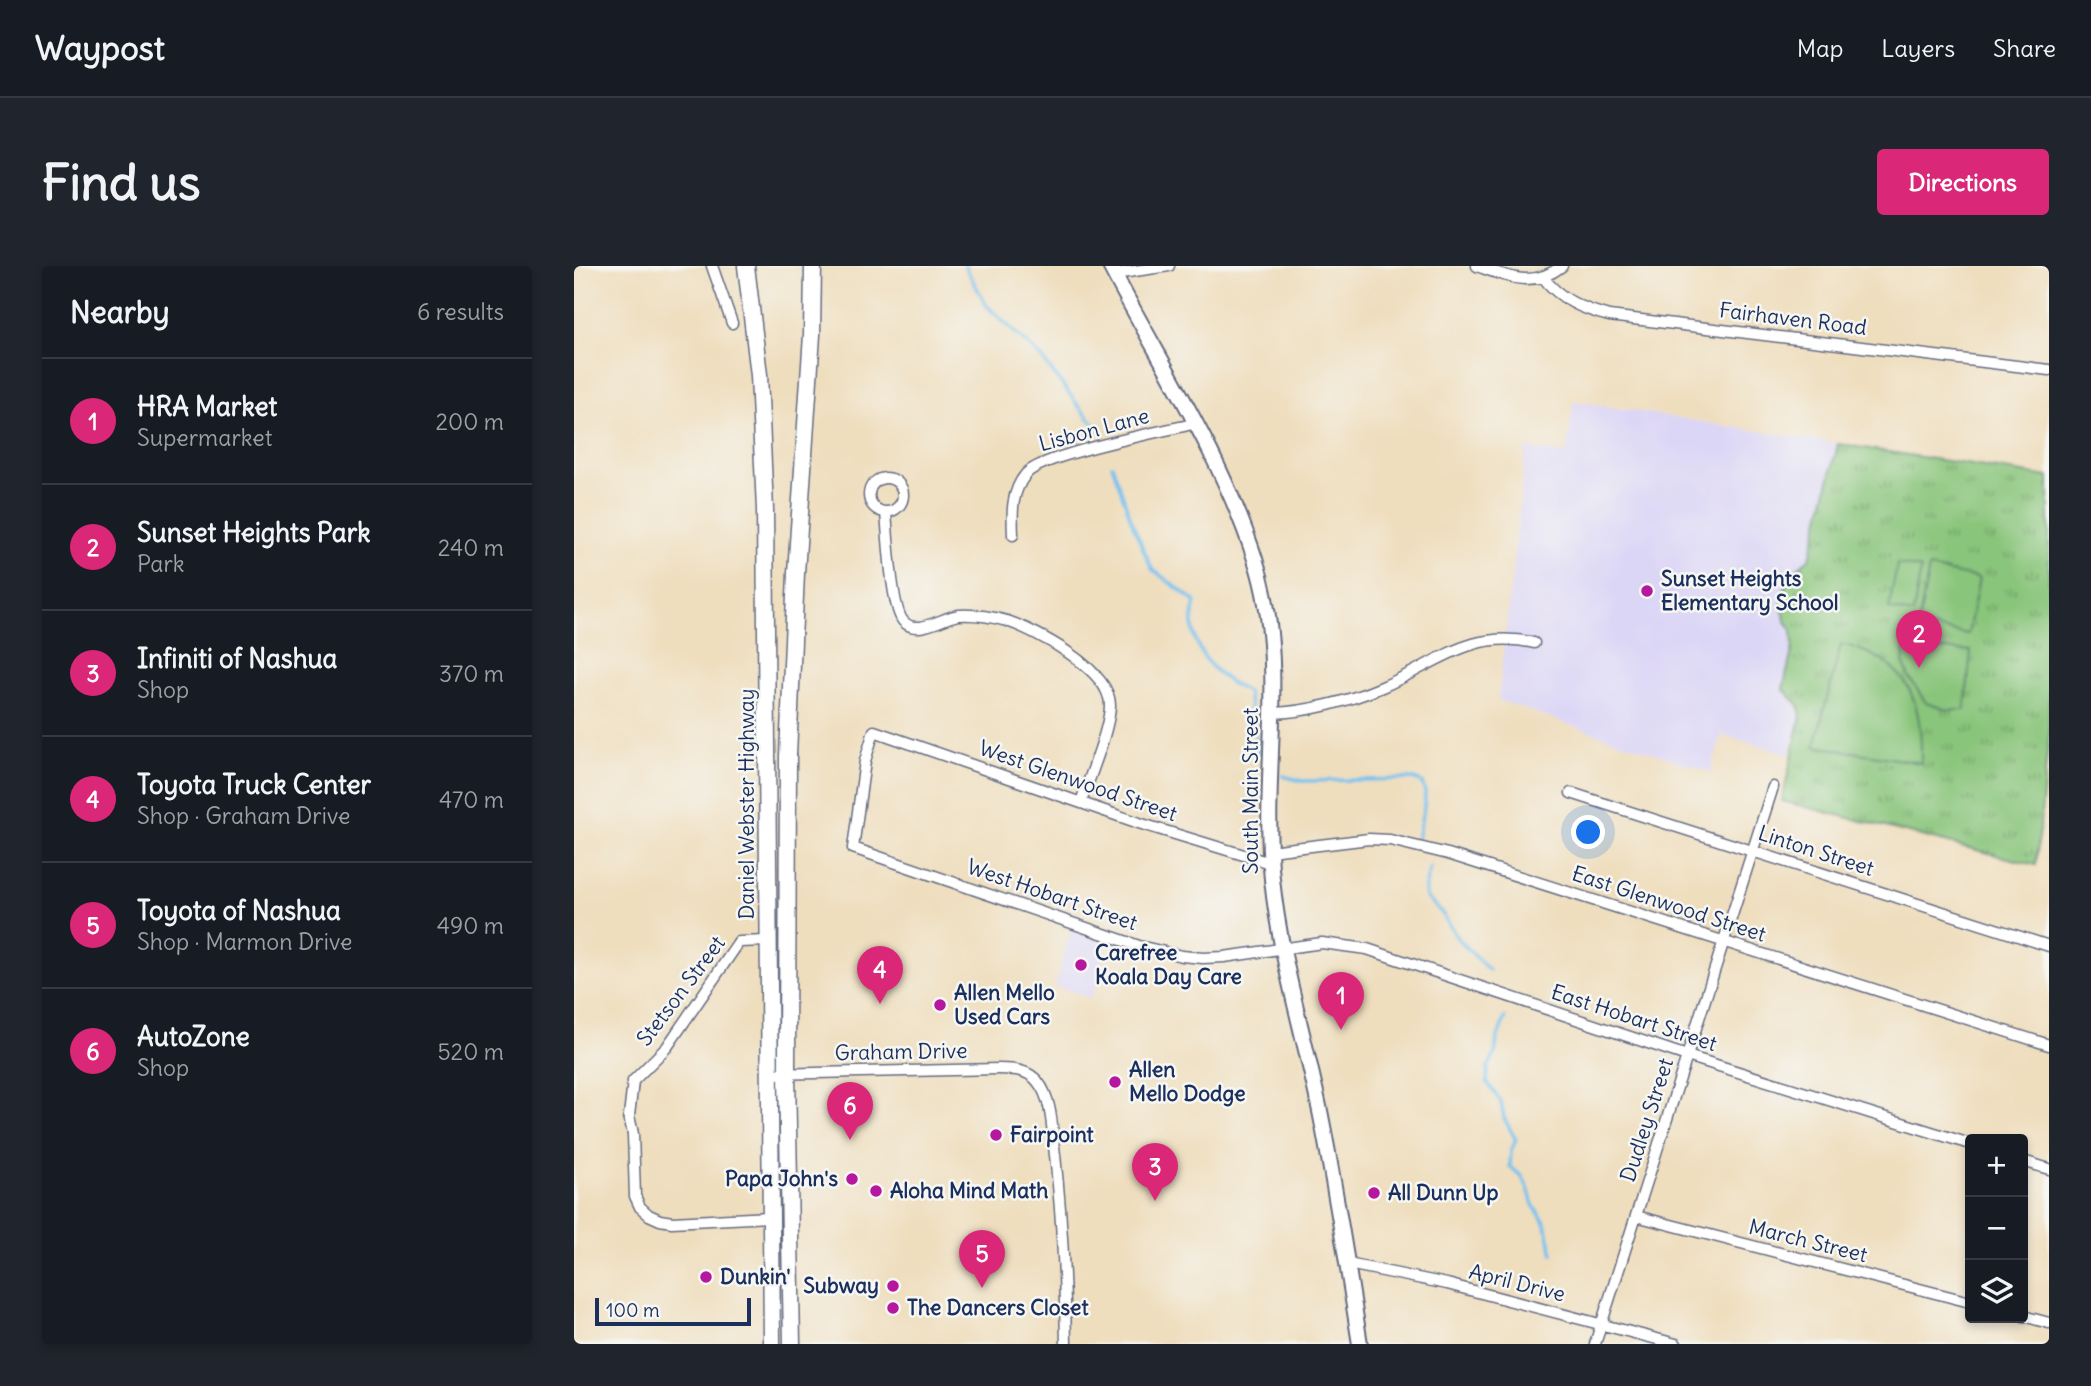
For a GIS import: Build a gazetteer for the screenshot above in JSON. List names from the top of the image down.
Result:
{
  "streets": {
    "main road": ["Daniel Webster Highway"],
    "street": [
      "Fairhaven Road",
      "Lisbon Lane",
      "West Glenwood Street",
      "South Main Street",
      "Linton Street",
      "West Hobart Street",
      "East Glenwood Street",
      "Stetson Street",
      "East Hobart Street",
      "Graham Drive",
      "Dudley Street",
      "March Street",
      "April Drive"
    ]
  },
  "crossings": [
    ["Lisbon Lane", "South Main Street"],
    ["West Glenwood Street", "South Main Street"],
    ["West Glenwood Street", "West Hobart Street"],
    ["West Glenwood Street", "East Glenwood Street"],
    ["South Main Street", "West Hobart Street"],
    ["South Main Street", "East Glenwood Street"],
    ["South Main Street", "East Hobart Street"],
    ["South Main Street", "April Drive"],
    ["Daniel Webster Highway", "Stetson Street"],
    ["Daniel Webster Highway", "Graham Drive"],
    ["Linton Street", "Dudley Street"],
    ["West Hobart Street", "East Hobart Street"],
    ["East Glenwood Street", "Dudley Street"],
    ["East Hobart Street", "Dudley Street"],
    ["Dudley Street", "March Street"],
    ["Dudley Street", "April Drive"]
  ],
  "places": [
    "Sunset Heights Elementary School",
    "Carefree Koala Day Care",
    "Allen Mello Used Cars",
    "Allen Mello Dodge",
    "Fairpoint",
    "Papa John's",
    "Aloha Mind Math",
    "All Dunn Up",
    "Dunkin'",
    "Subway",
    "The Dancers Closet"
  ],
  "scale_bar": "100 m",
  "page": {
    "header": "Waypost",
    "nav": ["Map", "Layers", "Share"],
    "buttons": "Directions",
    "title": "Find us",
    "heading": ["Nearby", "6 results"],
    "list": [
      {
        "mark": "1",
        "name": "HRA Market",
        "note": "Supermarket",
        "value": "200 m"
      },
      {
        "mark": "2",
        "name": "Sunset Heights Park",
        "note": "Park",
        "value": "240 m"
      },
      {
        "mark": "3",
        "name": "Infiniti of Nashua",
        "note": "Shop",
        "value": "370 m"
      },
      {
        "mark": "4",
        "name": "Toyota Truck Center",
        "note": "Shop · Graham Drive",
        "value": "470 m"
      },
      {
        "mark": "5",
        "name": "Toyota of Nashua",
        "note": "Shop · Marmon Drive",
        "value": "490 m"
      },
      {
        "mark": "6",
        "name": "AutoZone",
        "note": "Shop",
        "value": "520 m"
      }
    ],
    "pins": [
      "2",
      "4",
      "1",
      "6",
      "3",
      "5"
    ],
    "map_buttons": ["+", "−"],
    "scale": "100 m"
  }
}
